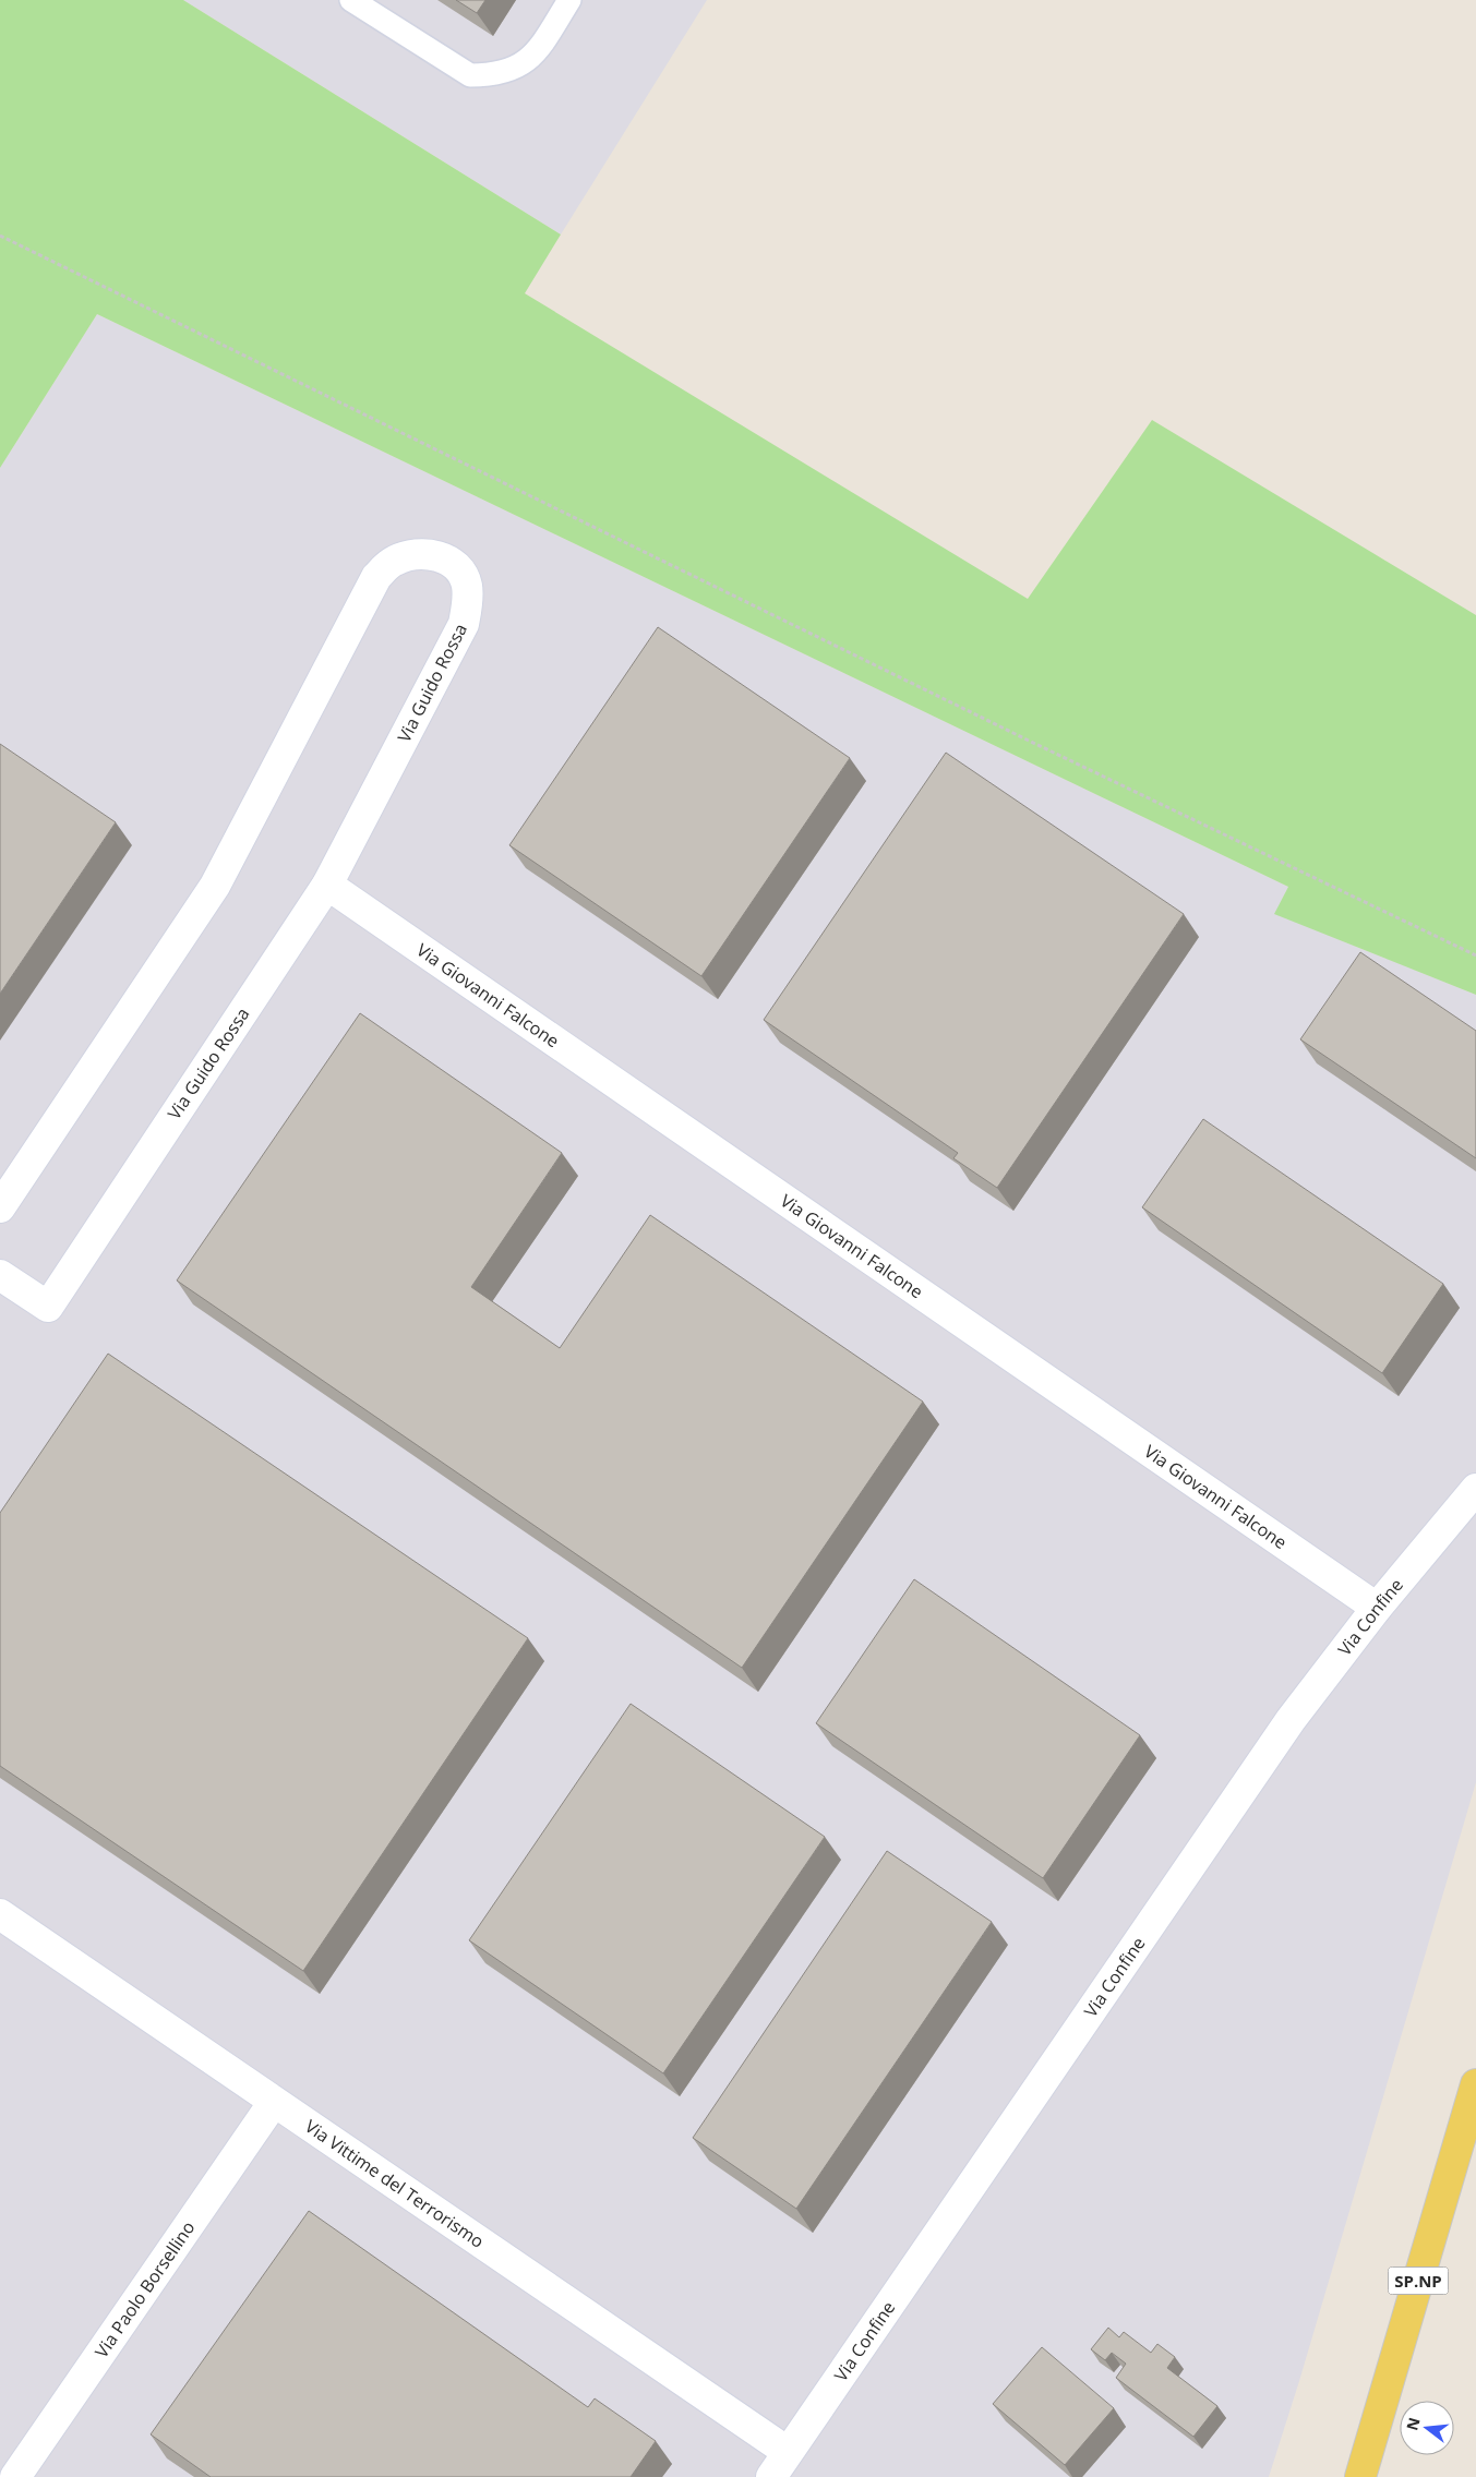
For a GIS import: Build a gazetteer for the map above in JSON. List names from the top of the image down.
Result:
{
  "streets": {
    "main road": ["SP.NP"],
    "street": [
      "Via Guido Rossa",
      "Via Giovanni Falcone",
      "Via Confine",
      "Via Vittime del Terrorismo",
      "Via Paolo Borsellino"
    ]
  },
  "crossings": [
    ["Via Guido Rossa", "Via Giovanni Falcone"],
    ["Via Giovanni Falcone", "Via Confine"],
    ["Via Confine", "Via Vittime del Terrorismo"],
    ["Via Vittime del Terrorismo", "Via Paolo Borsellino"]
  ],
  "north": "left"
}
